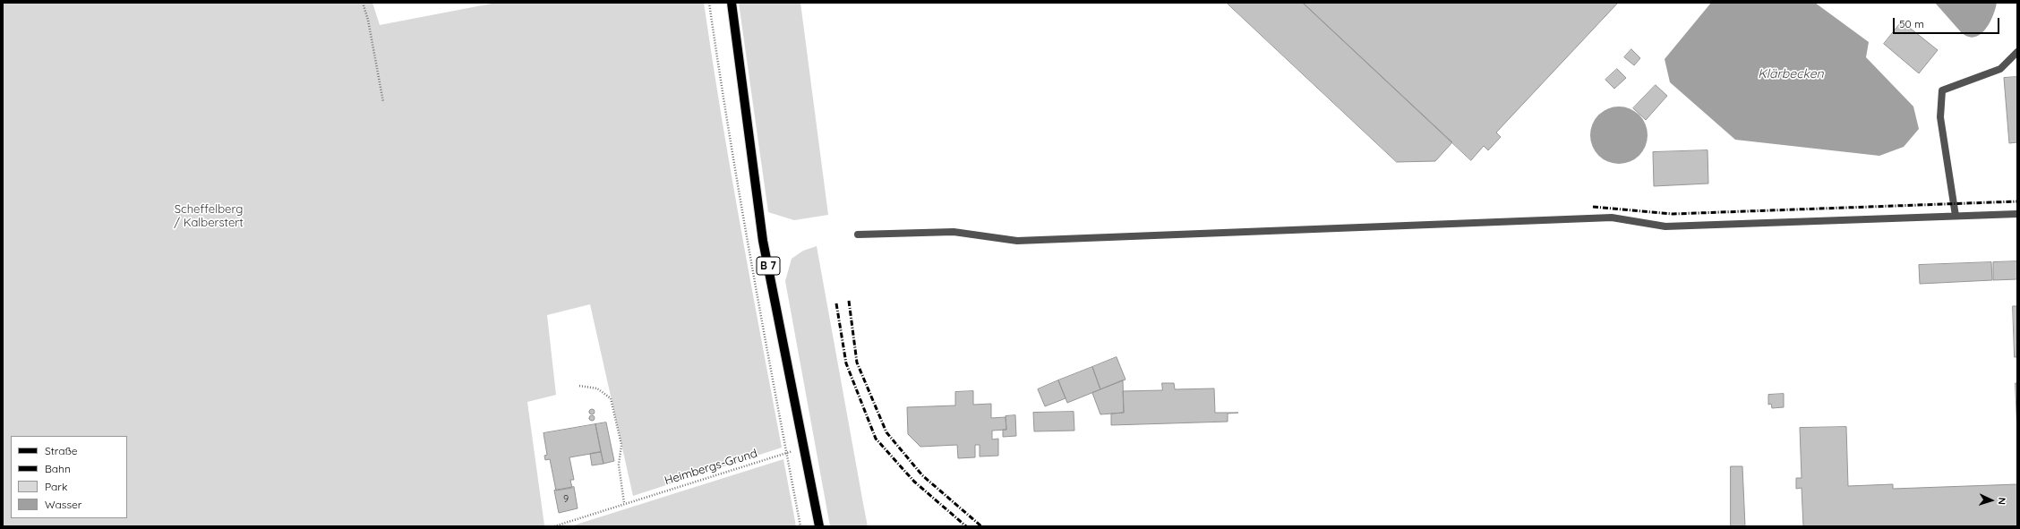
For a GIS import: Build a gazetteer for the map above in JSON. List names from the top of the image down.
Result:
{
  "streets": {
    "main road": ["B 7"],
    "path": ["Heimbergs-Grund"]
  },
  "crossings": [
    ["B 7", "Heimbergs-Grund"]
  ],
  "water": ["Klärbecken"],
  "parks": ["Scheffelberg / Kalberstert"],
  "house_numbers": ["9"],
  "legend": [
    "Straße",
    "Bahn",
    "Park",
    "Wasser"
  ],
  "scale_bar": "50 m",
  "north": "right"
}
